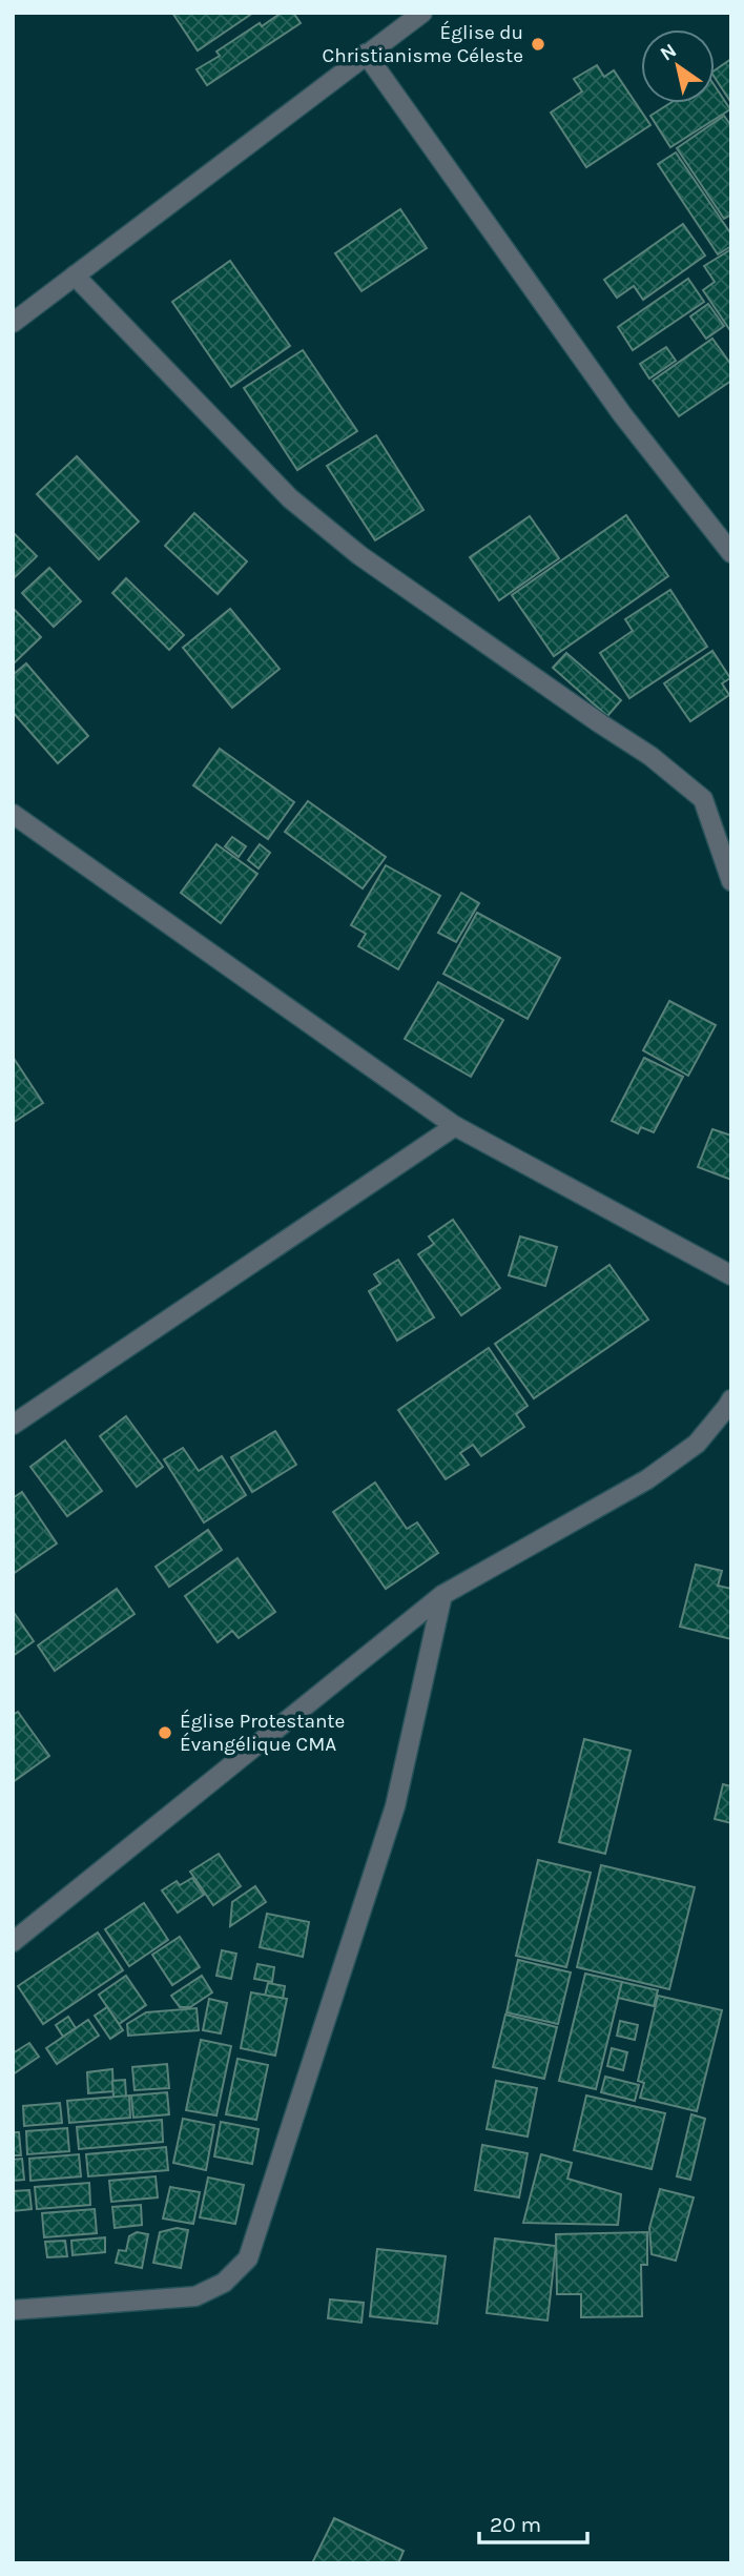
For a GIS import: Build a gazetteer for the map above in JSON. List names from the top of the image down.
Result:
{
  "places": ["Église du Christianisme Céleste", "Église Protestante Évangélique CMA"],
  "scale_bar": "20 m",
  "north": "top left"
}
